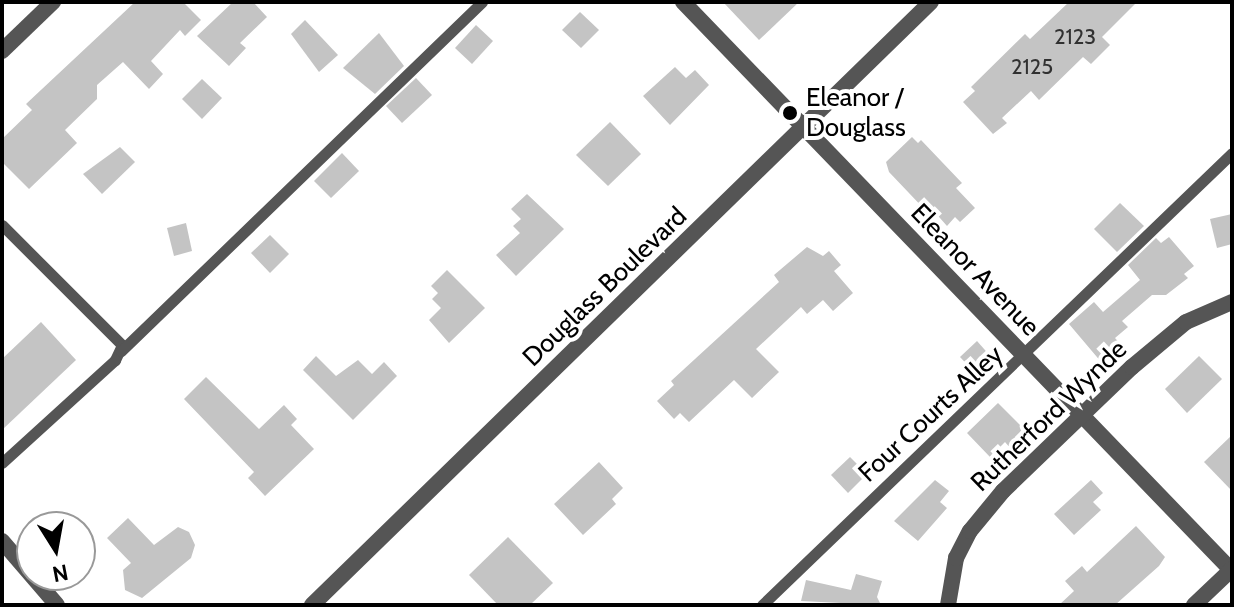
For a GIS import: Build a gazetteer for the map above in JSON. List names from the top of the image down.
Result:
{
  "streets": {
    "street": ["Eleanor Avenue", "Douglass Boulevard", "Rutherford Wynde"],
    "lane": ["Four Courts Alley"]
  },
  "crossings": [
    ["Eleanor Avenue", "Douglass Boulevard"],
    ["Eleanor Avenue", "Four Courts Alley"],
    ["Eleanor Avenue", "Rutherford Wynde"]
  ],
  "places": ["Eleanor / Douglass"],
  "house_numbers": ["2123", "2125"],
  "north": "bottom"
}
